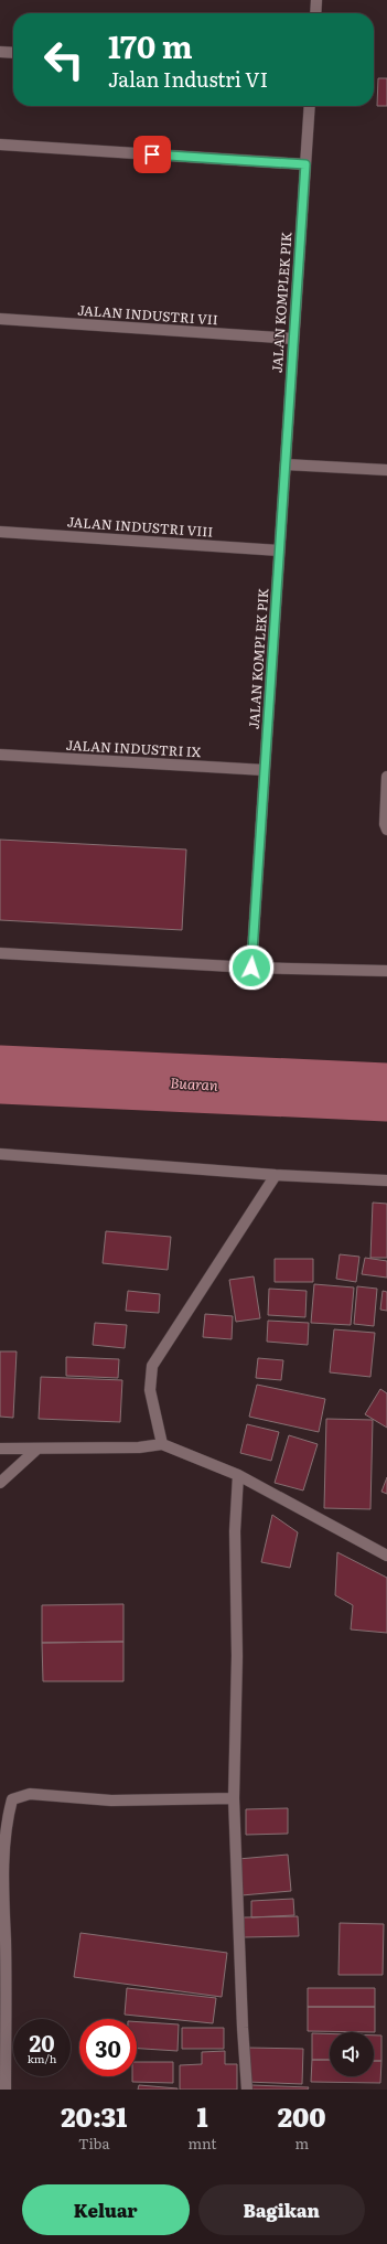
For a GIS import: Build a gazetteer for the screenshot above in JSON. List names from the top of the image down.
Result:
{
  "streets": {
    "street": [
      "JALAN KOMPLEK PIK",
      "JALAN INDUSTRI VII",
      "JALAN INDUSTRI VIII",
      "JALAN INDUSTRI IX"
    ]
  },
  "crossings": [
    ["JALAN KOMPLEK PIK", "JALAN INDUSTRI VII"],
    ["JALAN KOMPLEK PIK", "JALAN INDUSTRI VIII"],
    ["JALAN KOMPLEK PIK", "JALAN INDUSTRI IX"]
  ],
  "water": ["Buaran"],
  "page": {
    "turn": ["170 m", "Jalan Industri VI"],
    "speed": "20 km/h",
    "limit": "30",
    "eta": [
      "20:31",
      "Tiba",
      "1",
      "mnt",
      "200",
      "m"
    ],
    "buttons": ["Keluar", "Bagikan"]
  }
}
